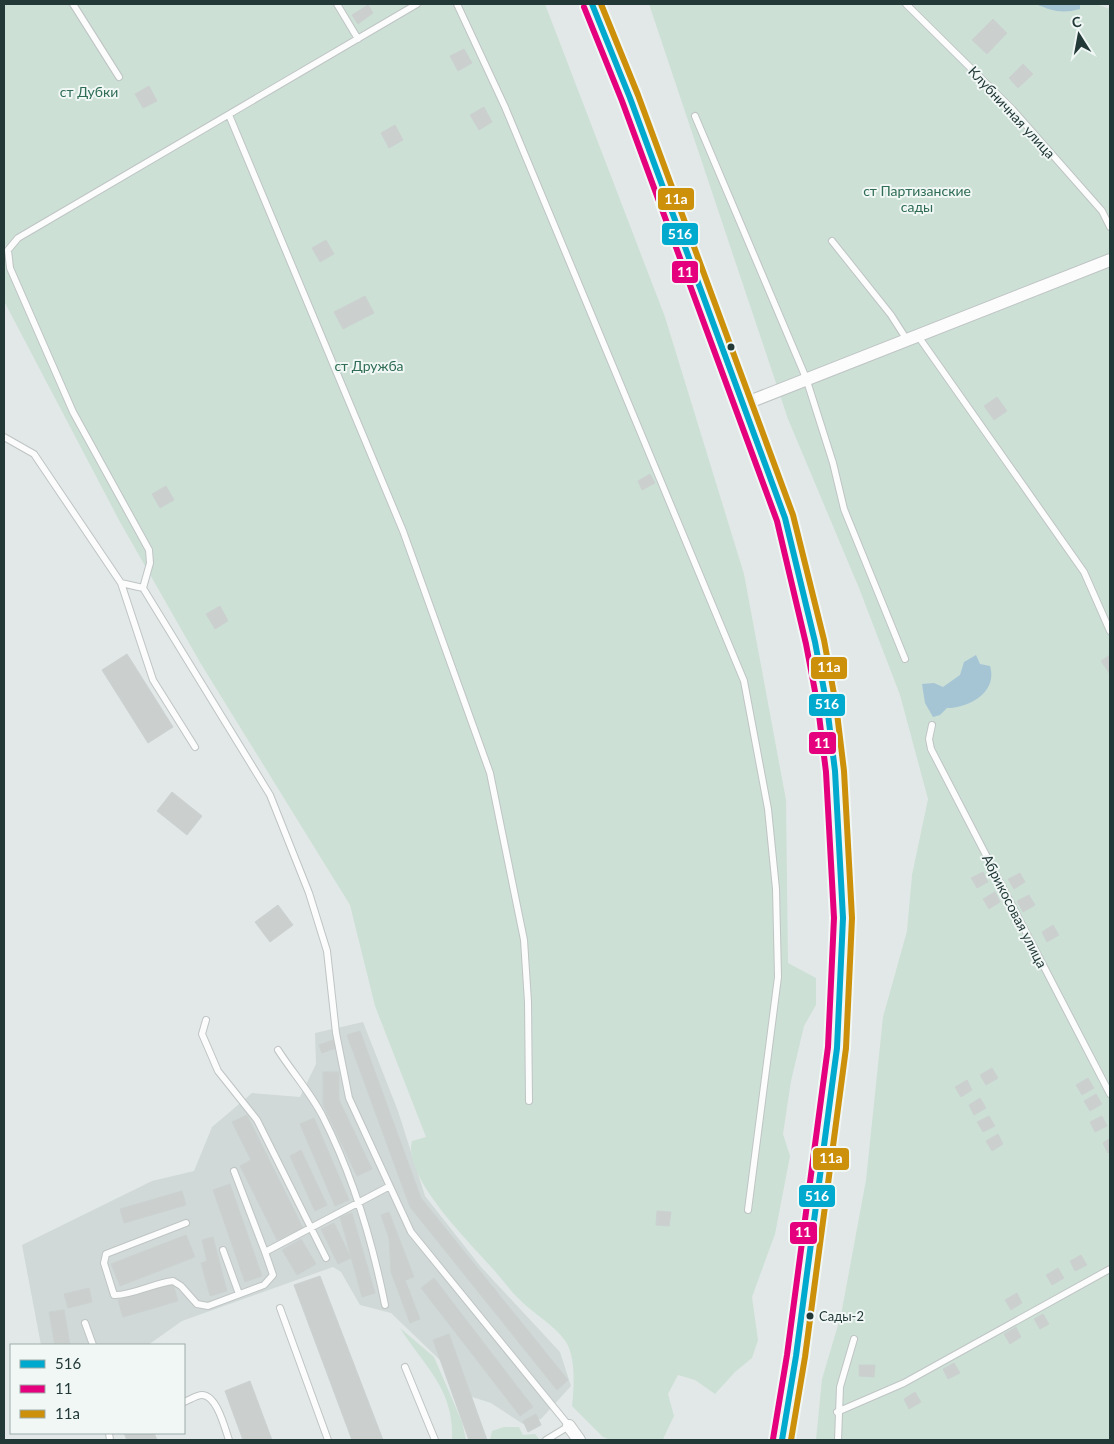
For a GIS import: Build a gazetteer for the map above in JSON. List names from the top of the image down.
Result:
{
  "streets": {
    "lane": ["Клубничная улица", "Абрикосовая улица"]
  },
  "parks": ["ст Дубки", "ст Партизанские сады", "ст Дружба"],
  "places": ["Сады-2"],
  "lines": ["transit line 516", "transit line 11а", "transit line 11"],
  "legend": ["516", "11", "11а"],
  "north": "top"
}
